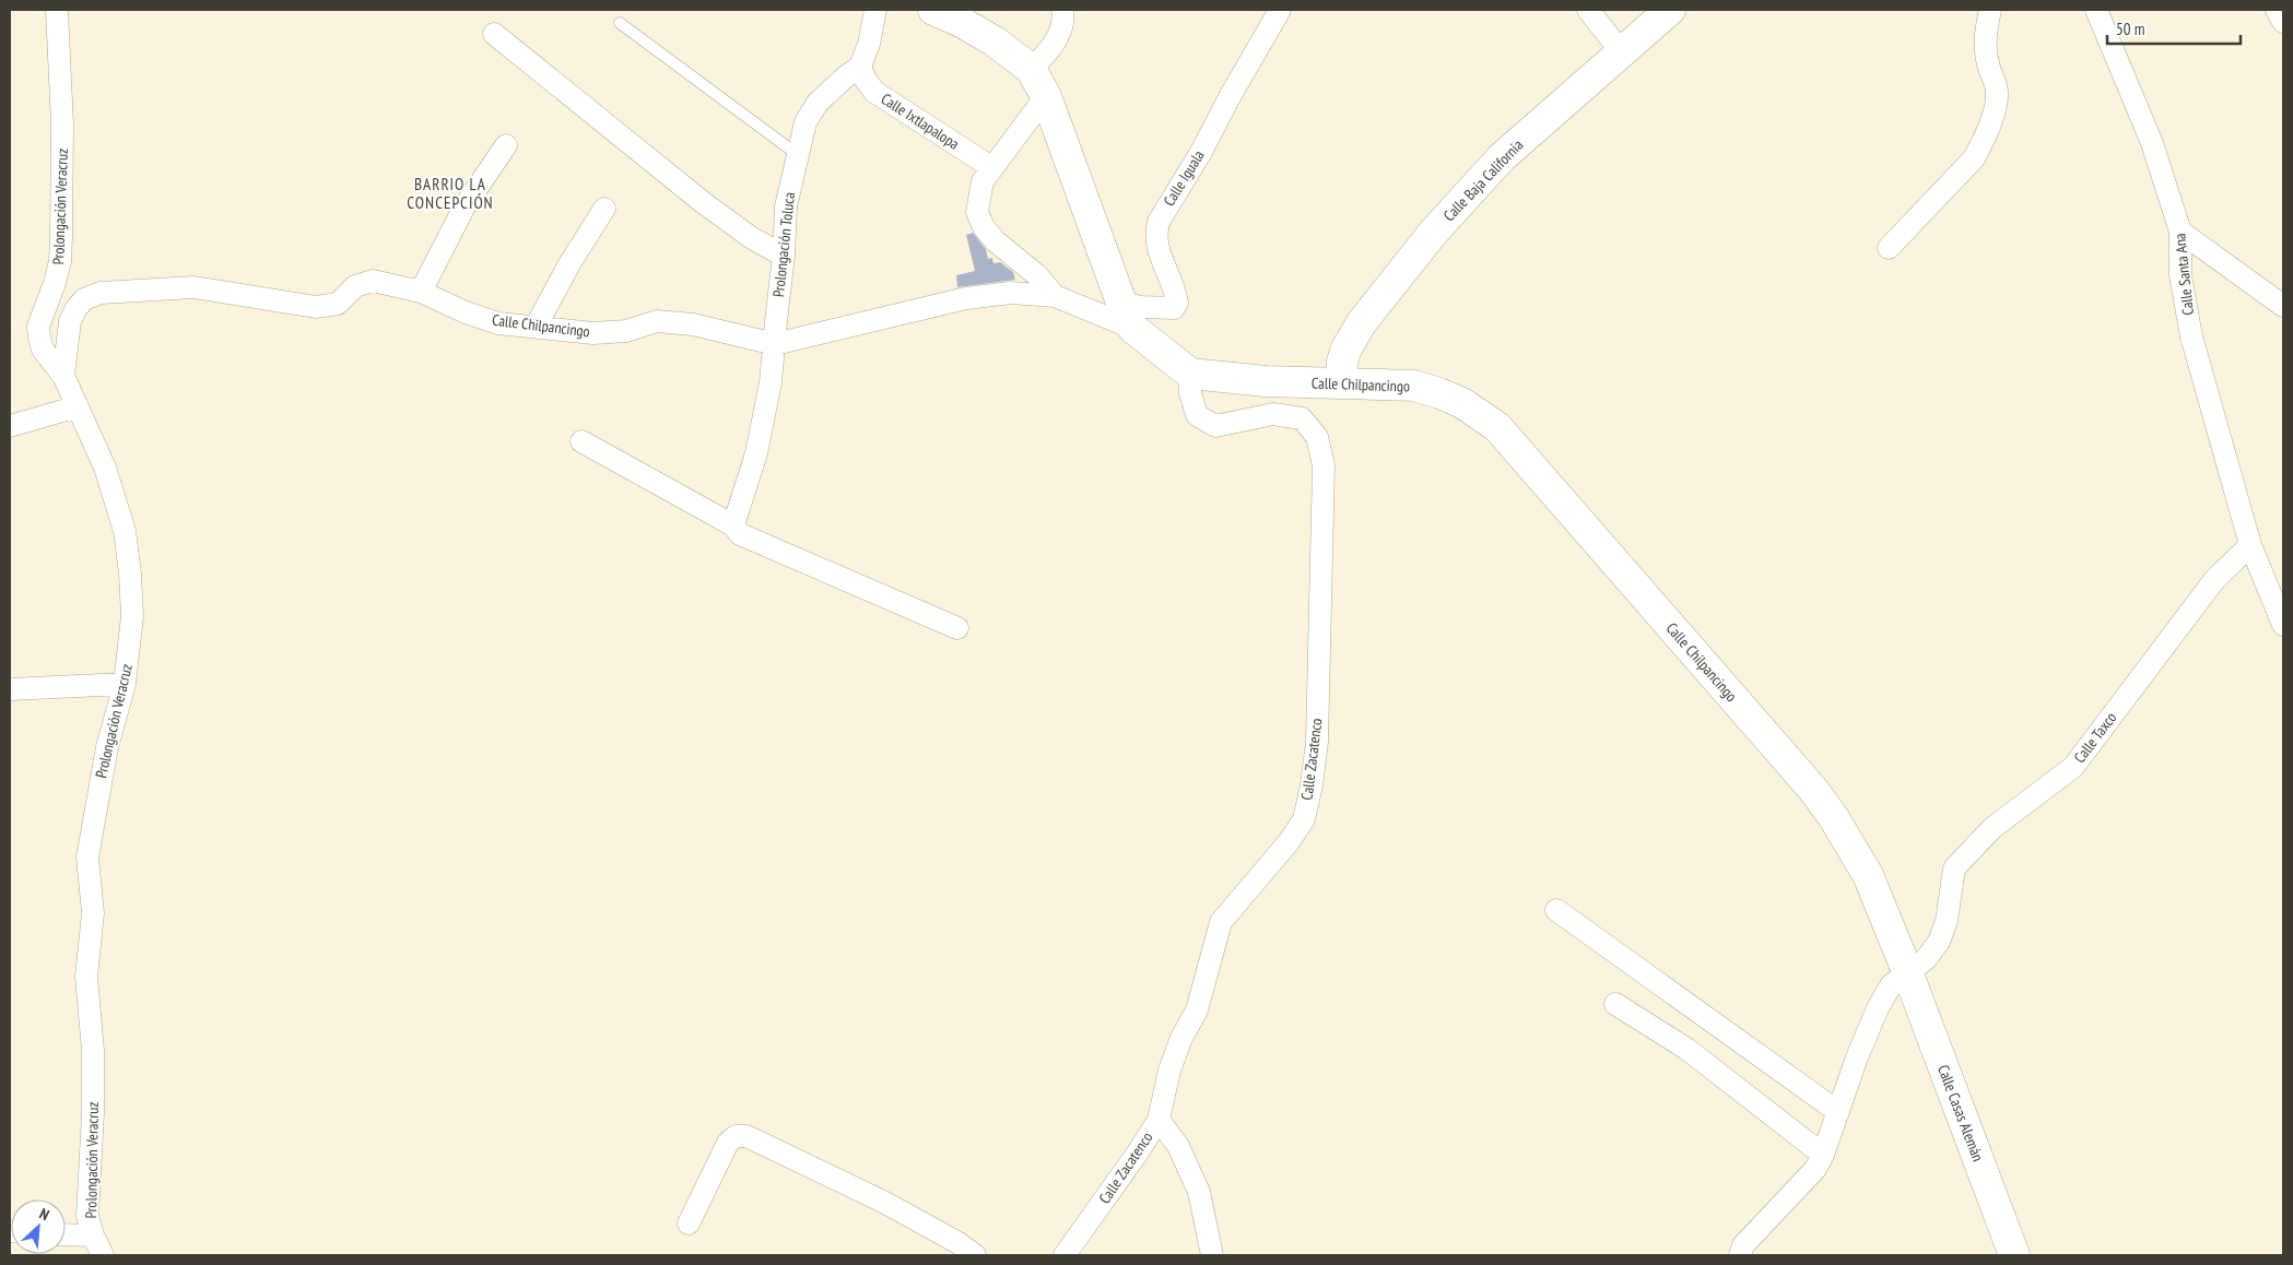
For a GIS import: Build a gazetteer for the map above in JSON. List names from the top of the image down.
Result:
{
  "streets": {
    "street": [
      "Calle Ixtlapalopa",
      "Calle Iguala",
      "Calle Baja California",
      "Prolongación Veracruz",
      "Prolongación Toluca",
      "Calle Santa Ana",
      "Calle Chilpancingo",
      "Calle Taxco",
      "Calle Zacatenco",
      "Calle Casas Alemán"
    ]
  },
  "crossings": [
    ["Calle Ixtlapalopa", "Prolongación Toluca"],
    ["Calle Baja California", "Calle Chilpancingo"],
    ["Prolongación Veracruz", "Calle Chilpancingo"],
    ["Prolongación Toluca", "Calle Chilpancingo"],
    ["Calle Santa Ana", "Calle Taxco"],
    ["Calle Chilpancingo", "Calle Taxco"],
    ["Calle Chilpancingo", "Calle Zacatenco"],
    ["Calle Chilpancingo", "Calle Casas Alemán"],
    ["Calle Taxco", "Calle Casas Alemán"]
  ],
  "districts": ["BARRIO LA CONCEPCIÓN"],
  "scale_bar": "50 m",
  "north": "top right"
}
